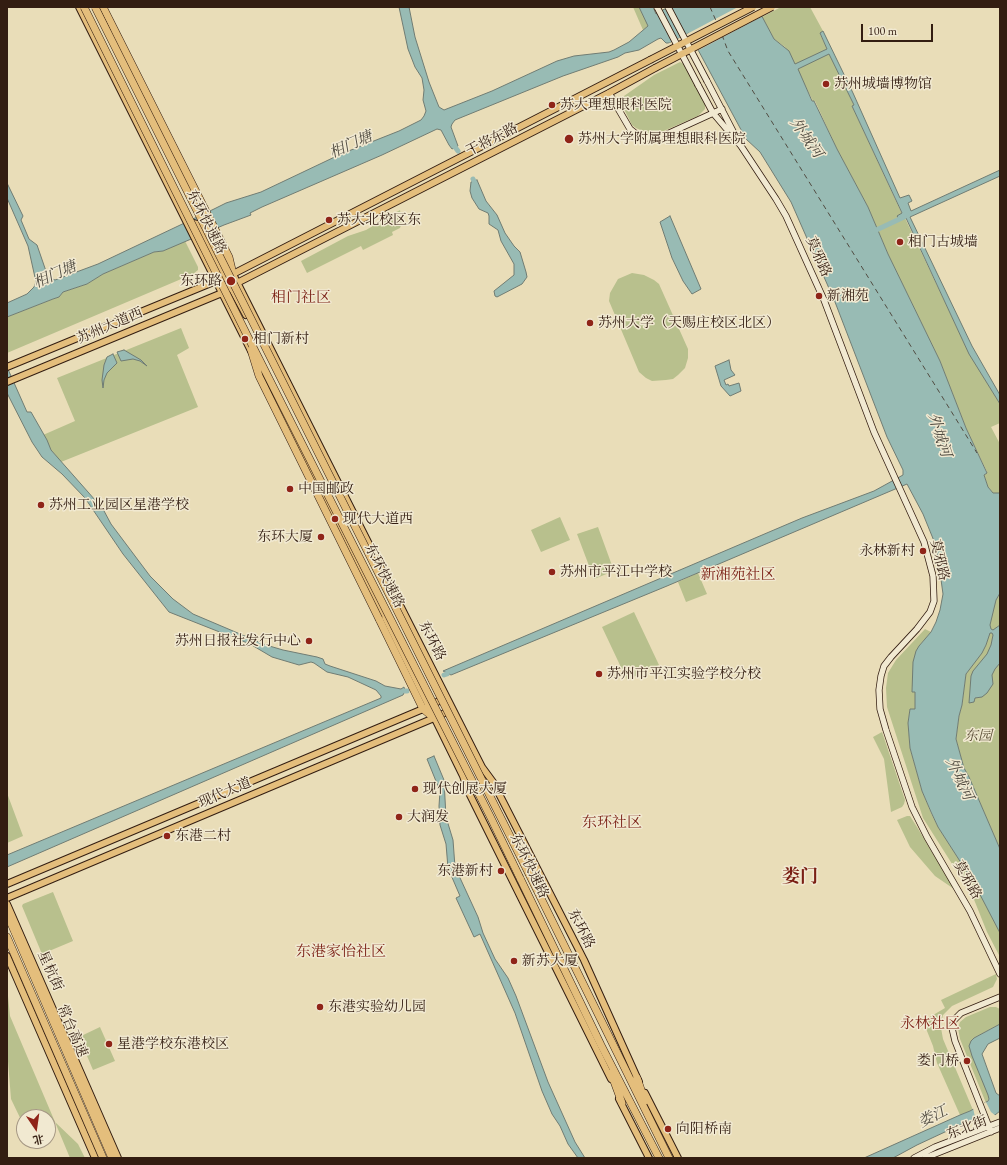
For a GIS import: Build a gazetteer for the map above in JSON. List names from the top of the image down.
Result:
{
  "streets": {
    "highway": ["东环快速路", "常台高速"],
    "main road": [
      "干将东路",
      "莫邪路",
      "苏州大道西",
      "东环路",
      "现代大道",
      "星杭街",
      "东北街"
    ]
  },
  "crossings": [
    ["干将东路", "苏州大道西"],
    ["干将东路", "东环路"],
    ["东环路", "现代大道"]
  ],
  "districts": [
    "相门社区",
    "新湘苑社区",
    "东环社区",
    "娄门",
    "东港家怡社区",
    "永林社区"
  ],
  "water": ["外城河", "相门塘", "娄江"],
  "parks": ["东园"],
  "places": [
    "苏州城墙博物馆",
    "苏大理想眼科医院",
    "苏州大学附属理想眼科医院",
    "苏大北校区东",
    "相门古城墙",
    "东环路",
    "新湘苑",
    "苏州大学（天赐庄校区北区）",
    "相门新村",
    "中国邮政",
    "苏州工业园区星港学校",
    "现代大道西",
    "东环大厦",
    "永林新村",
    "苏州市平江中学校",
    "苏州日报社发行中心",
    "苏州市平江实验学校分校",
    "现代创展大厦",
    "大润发",
    "东港二村",
    "东港新村",
    "新苏大厦",
    "东港实验幼儿园",
    "星港学校东港校区",
    "娄门桥",
    "向阳桥南"
  ],
  "scale_bar": "100 m",
  "north": "bottom"
}
